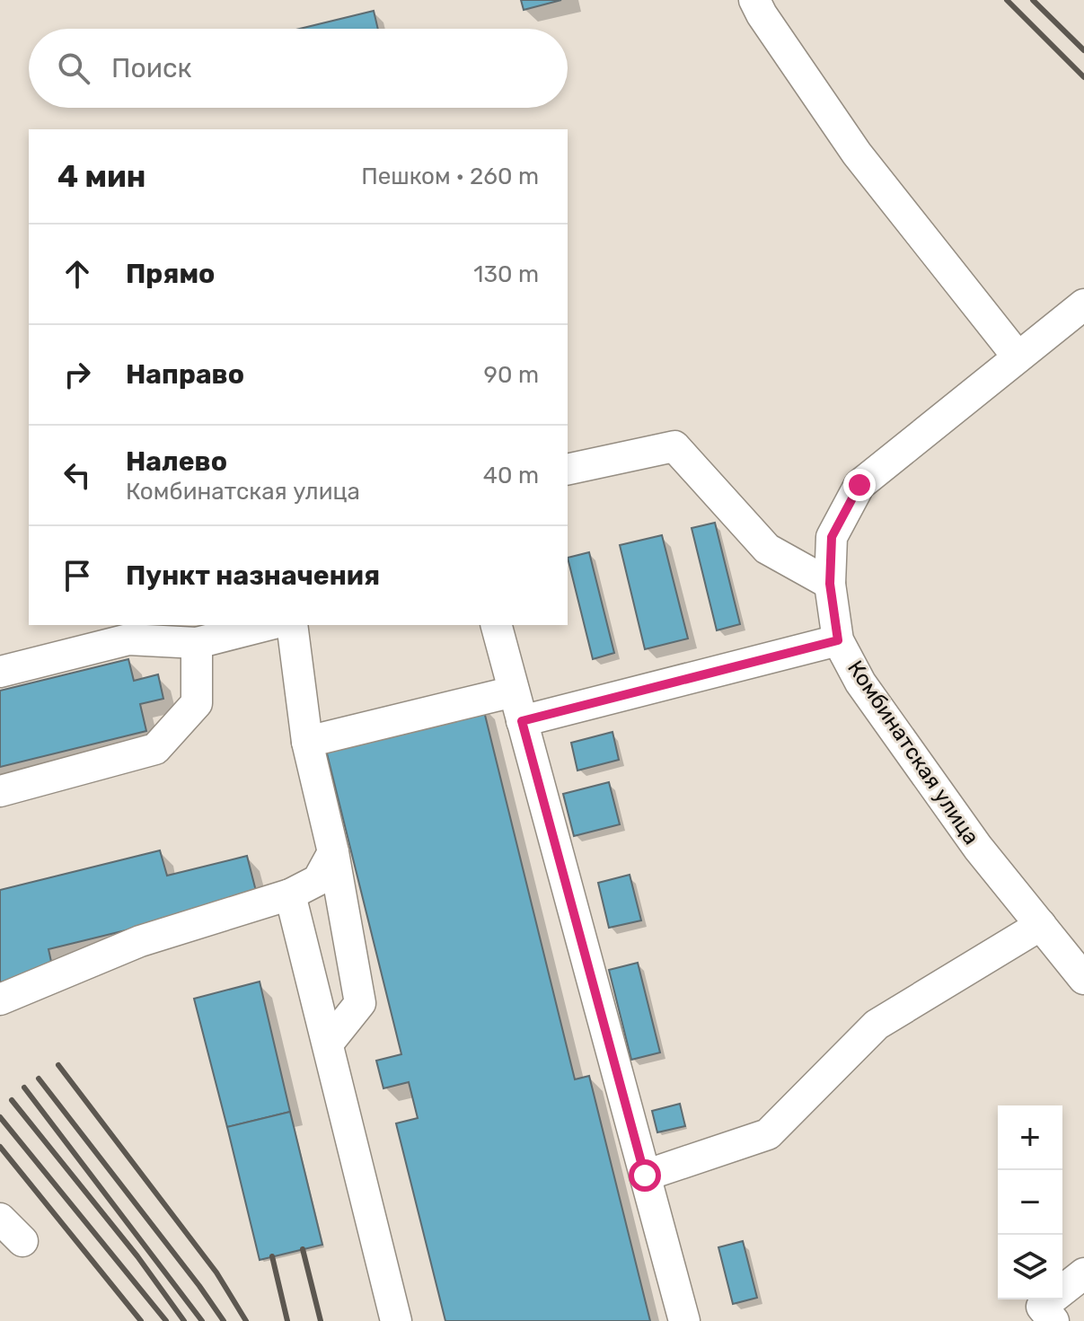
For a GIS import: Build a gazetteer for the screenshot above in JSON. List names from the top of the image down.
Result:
{
  "streets": {
    "street": ["Комбинатская улица"]
  },
  "page": {
    "search": "Поиск",
    "heading": ["4 мин", "Пешком · 260 m"],
    "list": [
      ["Прямо", "130 m"],
      ["Направо", "90 m"],
      ["Налево", "Комбинатская улица", "40 m"],
      "Пункт назначения"
    ],
    "map_buttons": ["+", "−"]
  }
}
